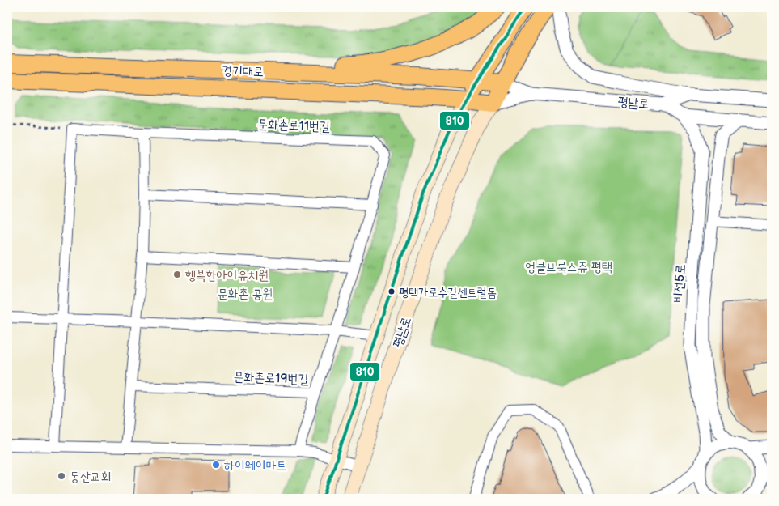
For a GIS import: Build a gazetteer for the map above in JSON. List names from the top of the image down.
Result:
{
  "streets": {
    "main road": ["경기대로", "평남로"],
    "street": ["문화촌로11번길", "비전5로", "문화촌로19번길"]
  },
  "crossings": [
    ["경기대로", "평남로"],
    ["평남로", "비전5로"],
    ["문화촌로11번길", "문화촌로19번길"]
  ],
  "parks": ["엉클브룩스쥬 평택", "문화촌 공원"],
  "places": [
    "행복한아이유치원",
    "평택가로수길센트럴돔",
    "하이웨이마트",
    "동산교회"
  ],
  "lines": ["transit line 810"]
}
